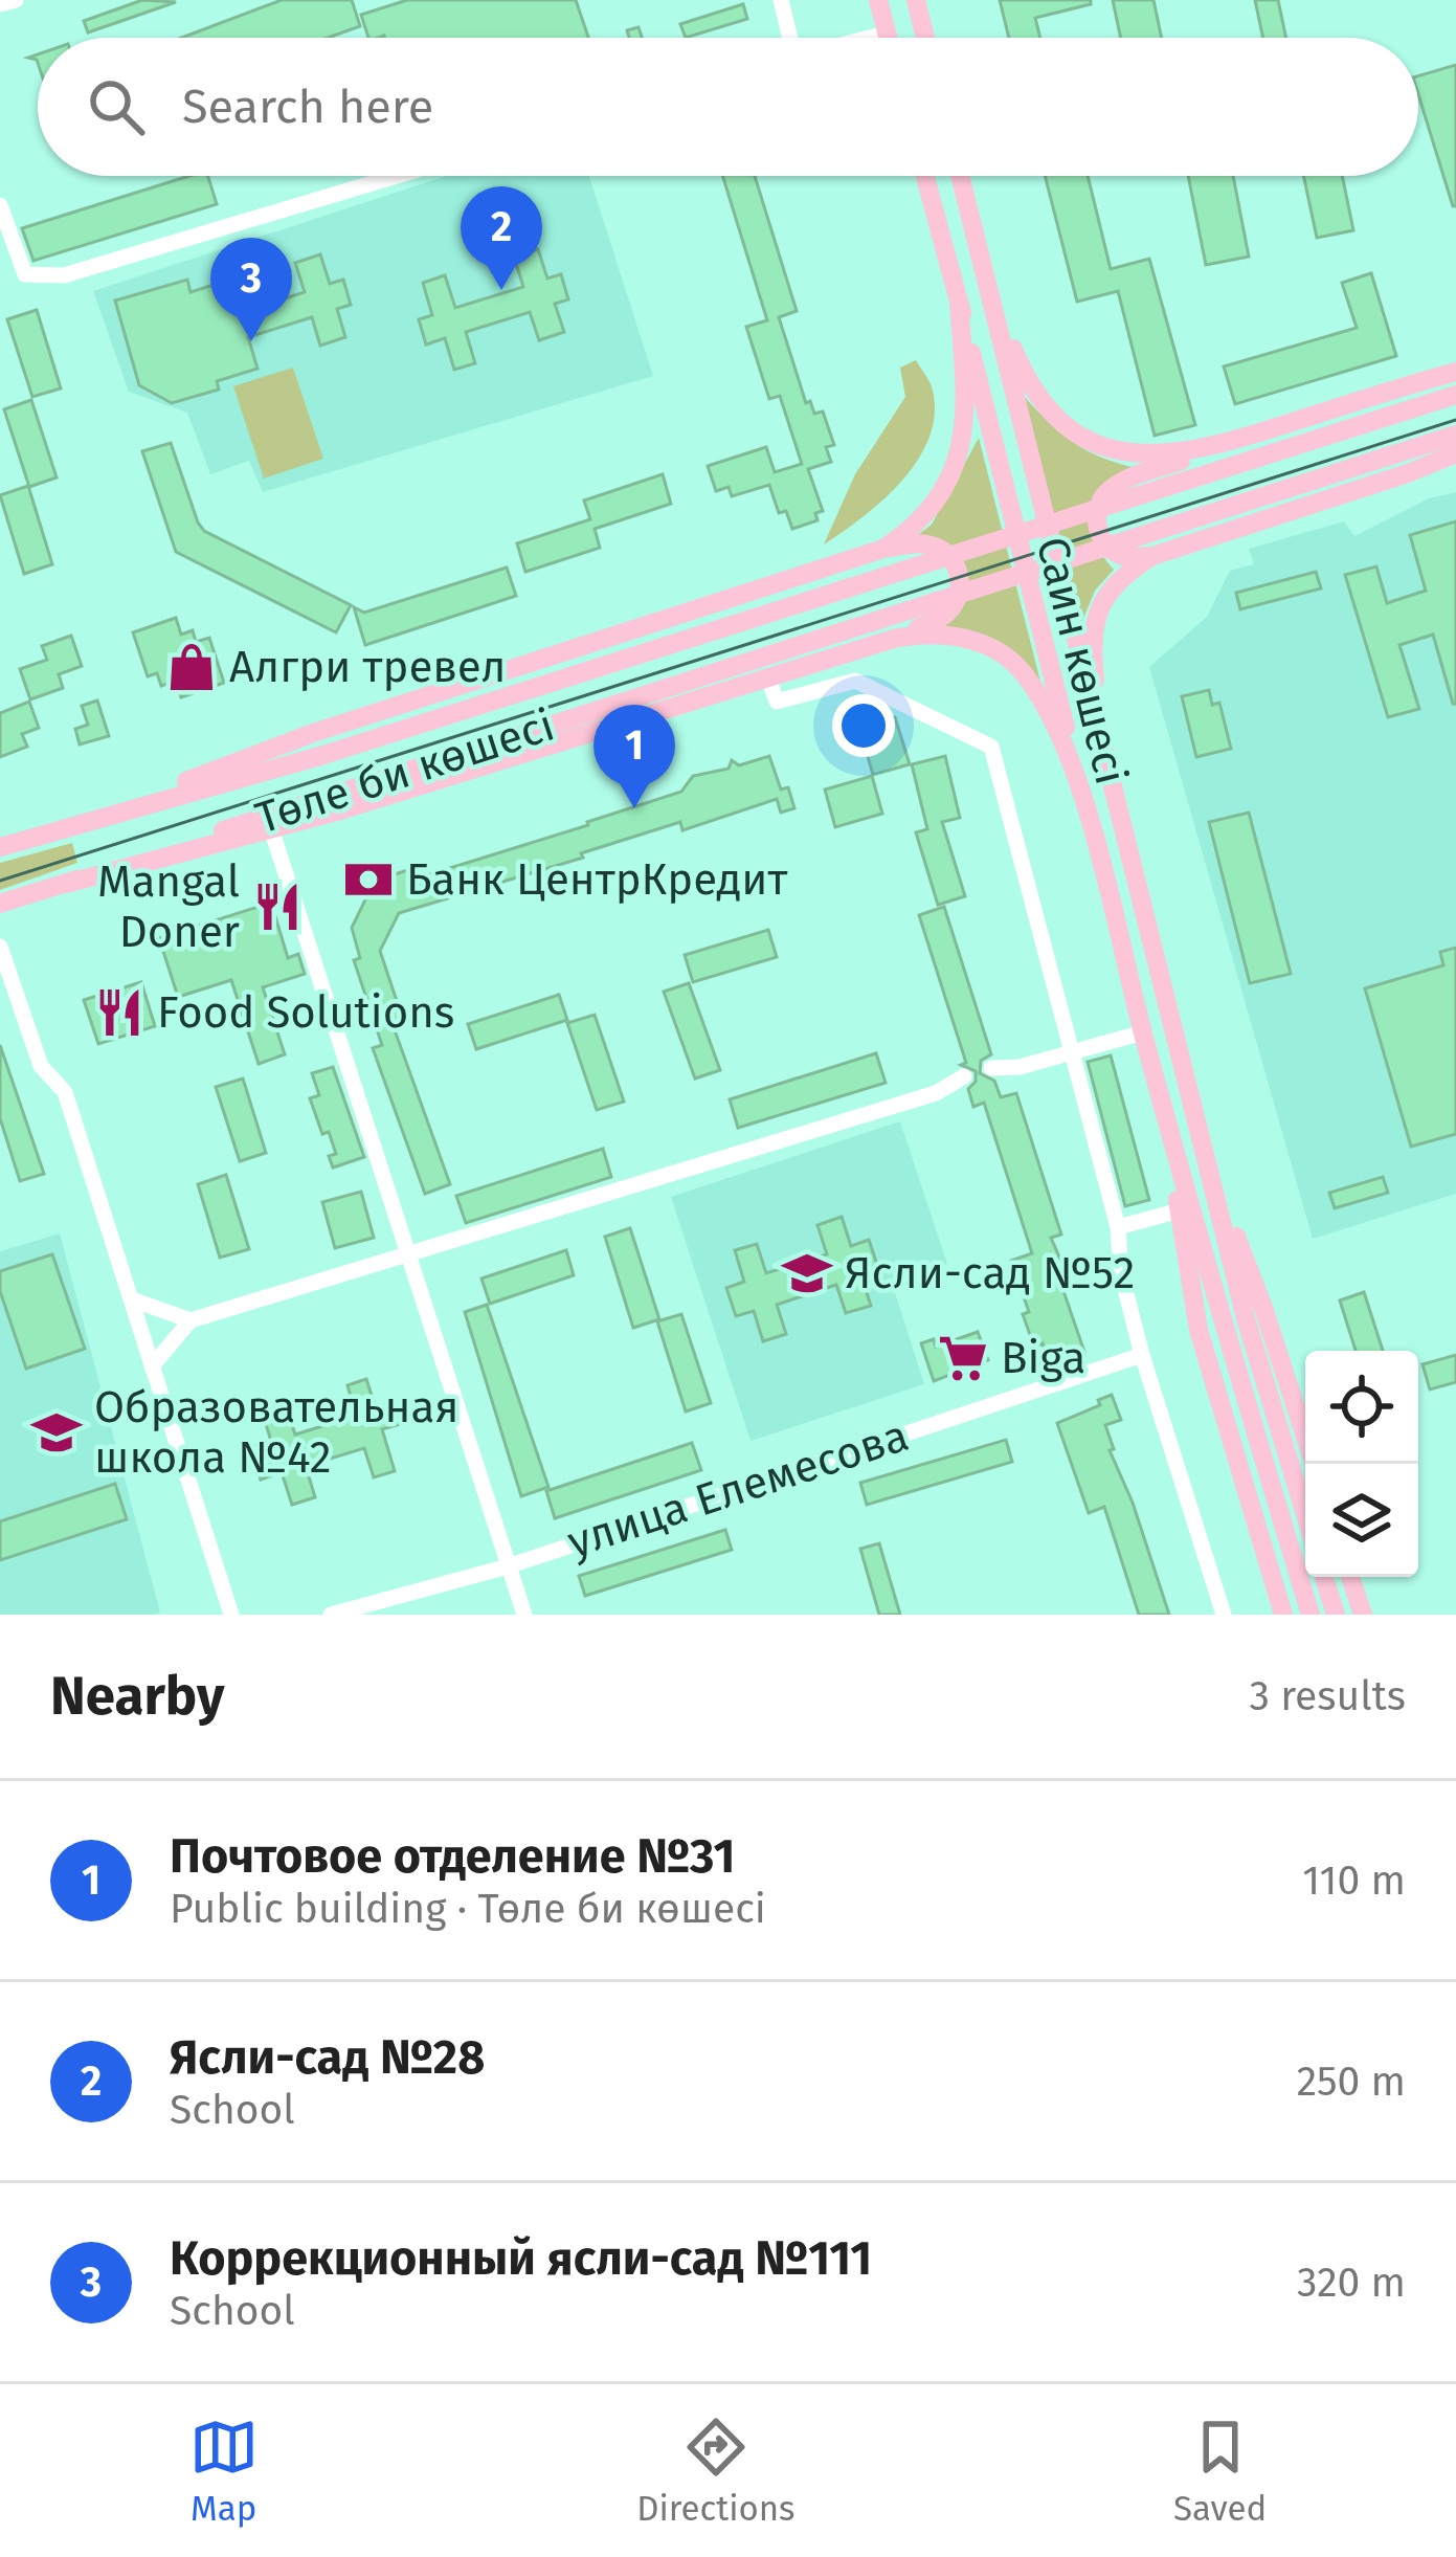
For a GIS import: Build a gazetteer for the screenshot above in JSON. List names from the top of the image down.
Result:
{
  "streets": {
    "main road": ["Саин көшесі", "Төле би көшесі"],
    "street": ["улица Елемесова"]
  },
  "places": {
    "shop": ["Алгри тревел"],
    "bank": ["Банк ЦентрКредит"],
    "restaurant": ["Mangal Doner", "Food Solutions"],
    "school or university": ["Ясли-сад №52", "Образовательная школа №42"],
    "supermarket": ["Biga"]
  },
  "page": {
    "search": "Search here",
    "pins": ["2", "3", "1"],
    "heading": ["Nearby", "3 results"],
    "list": [
      {
        "mark": "1",
        "name": "Почтовое отделение №31",
        "note": "Public building · Төле би көшесі",
        "value": "110 m"
      },
      {
        "mark": "2",
        "name": "Ясли-сад №28",
        "note": "School",
        "value": "250 m"
      },
      {
        "mark": "3",
        "name": "Коррекционный ясли-сад №111",
        "note": "School",
        "value": "320 m"
      }
    ],
    "nav": ["Map", "Directions", "Saved"]
  }
}
